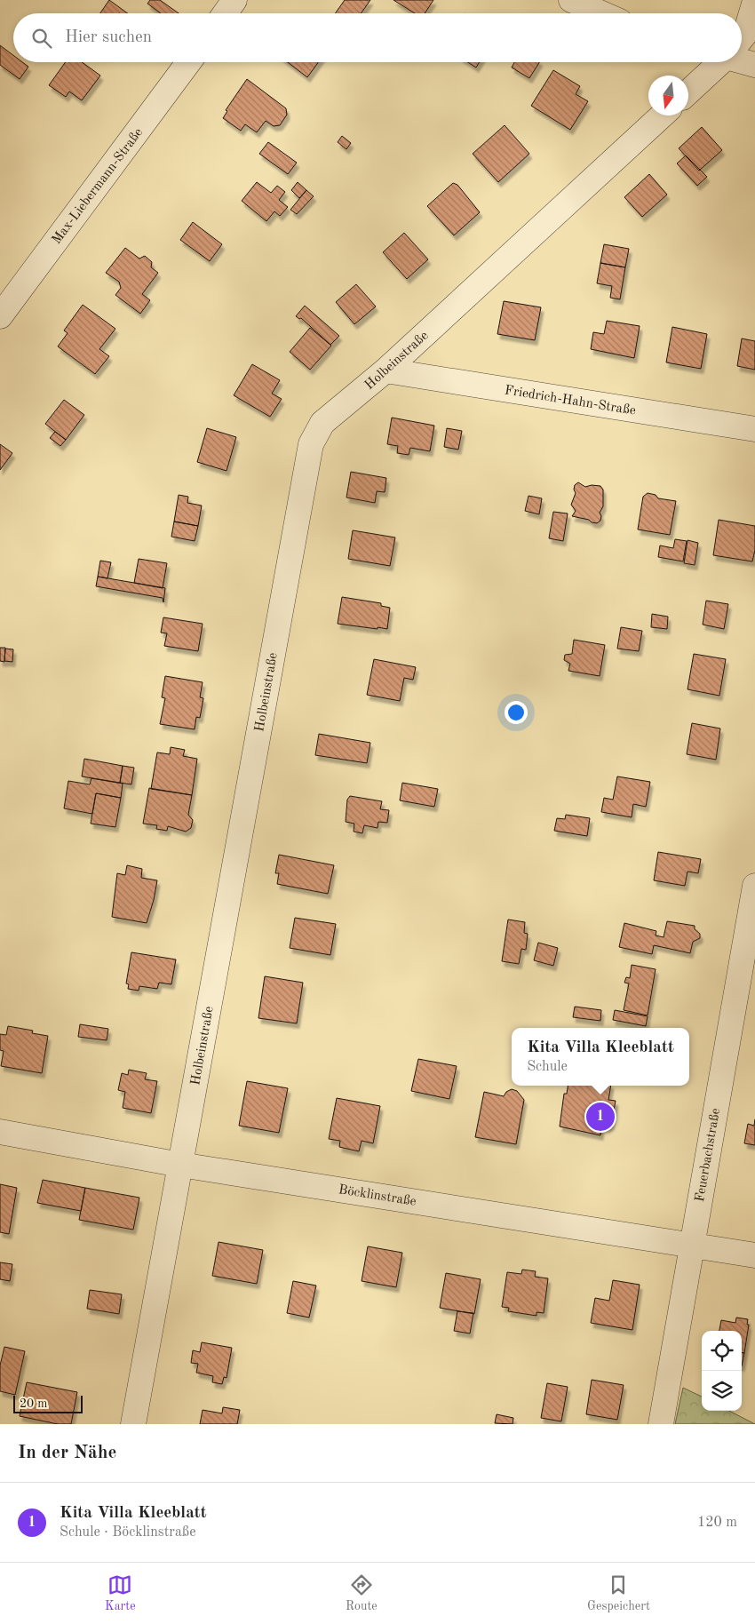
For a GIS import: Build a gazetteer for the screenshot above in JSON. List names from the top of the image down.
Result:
{
  "streets": {
    "street": [
      "Max-Liebermann-Straße",
      "Holbeinstraße",
      "Friedrich-Hahn-Straße",
      "Feuerbachstraße",
      "Böcklinstraße"
    ]
  },
  "crossings": [
    ["Holbeinstraße", "Friedrich-Hahn-Straße"],
    ["Holbeinstraße", "Böcklinstraße"],
    ["Feuerbachstraße", "Böcklinstraße"]
  ],
  "scale_bar": "20 m",
  "north": "bottom",
  "page": {
    "search": "Hier suchen",
    "popup": ["Kita Villa Kleeblatt", "Schule"],
    "pins": "1",
    "scale": "20 m",
    "heading": "In der Nähe",
    "list": [
      {
        "mark": "1",
        "name": "Kita Villa Kleeblatt",
        "note": "Schule · Böcklinstraße",
        "value": "120 m"
      }
    ],
    "nav": ["Karte", "Route", "Gespeichert"]
  }
}
